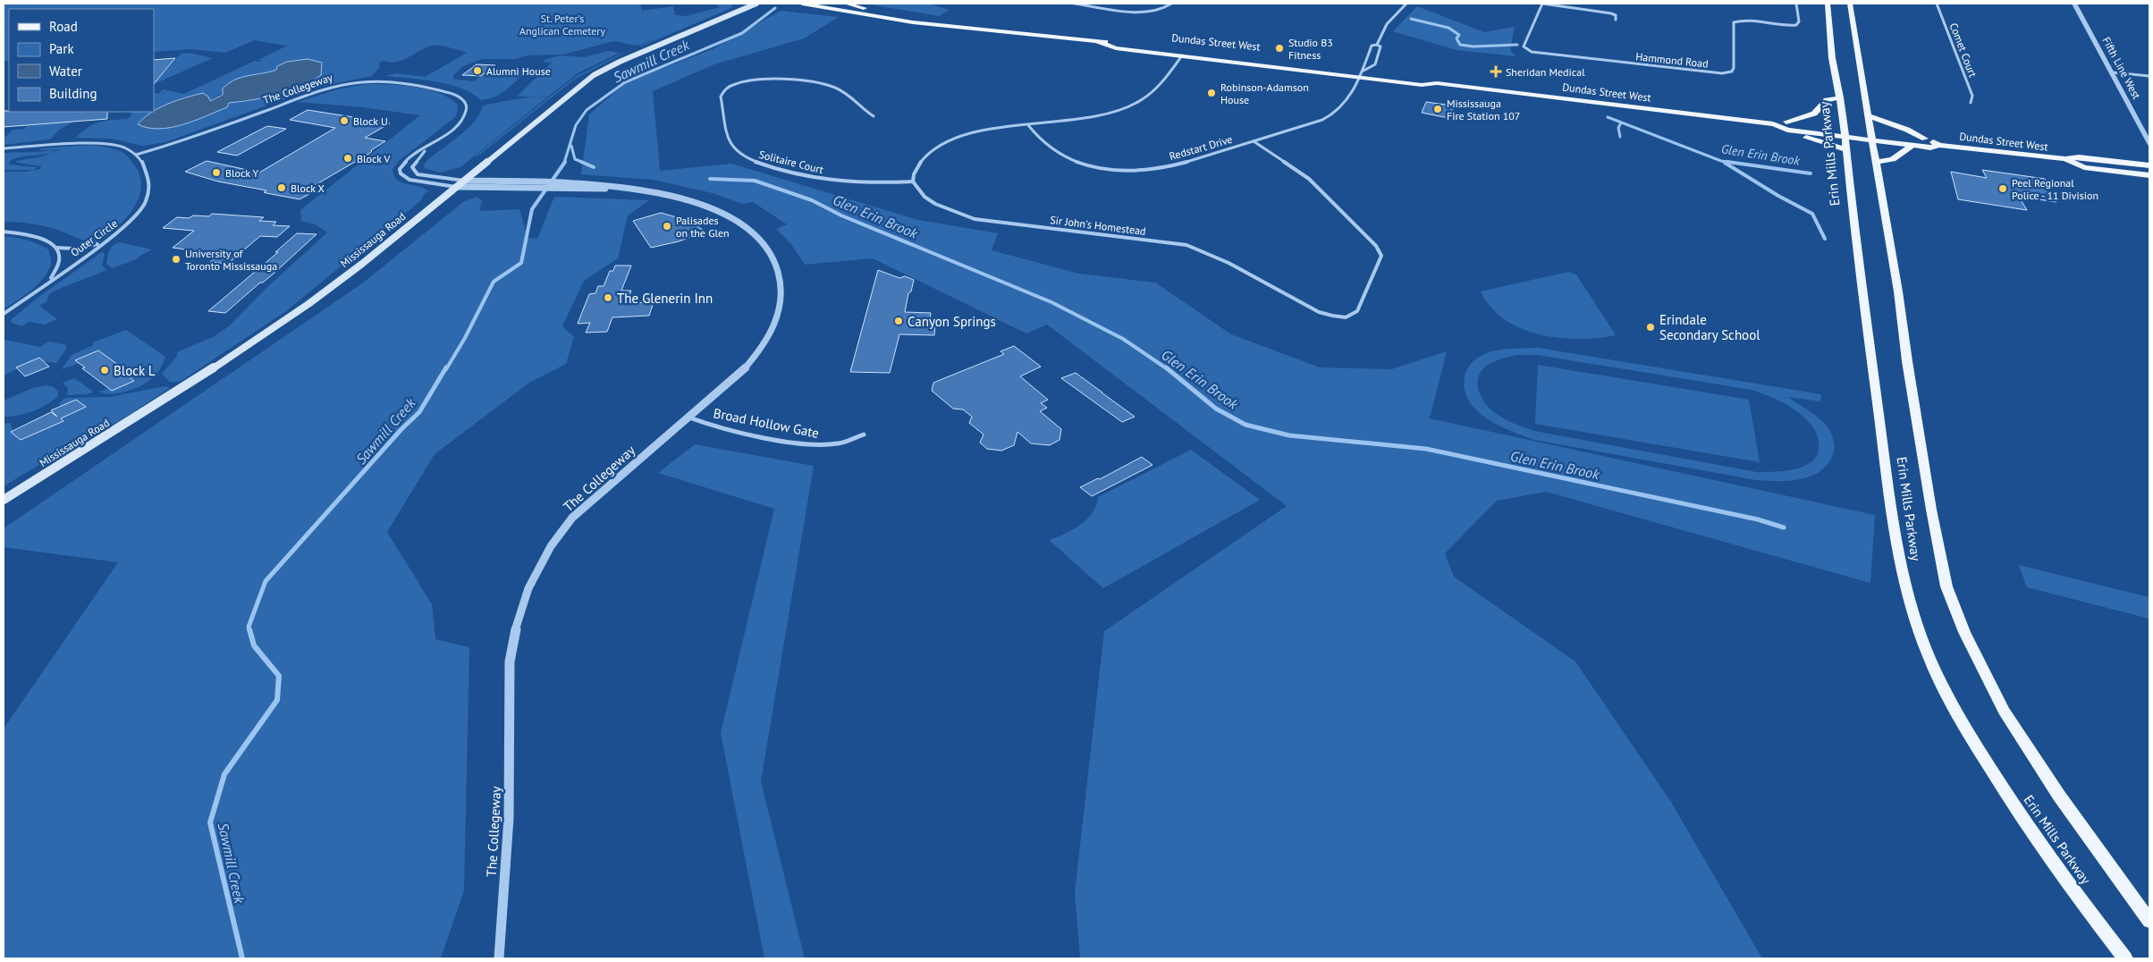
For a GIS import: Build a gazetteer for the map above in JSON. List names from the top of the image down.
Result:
{
  "streets": {
    "main road": ["Dundas Street West", "Erin Mills Parkway", "Mississauga Road"],
    "street": [
      "Comet Court",
      "Hammond Road",
      "Fifth Line West",
      "The Collegeway",
      "Redstart Drive",
      "Solitaire Court",
      "Sir John's Homestead",
      "Outer Circle",
      "Broad Hollow Gate"
    ]
  },
  "crossings": [
    ["Dundas Street West", "Redstart Drive"],
    ["Dundas Street West", "Erin Mills Parkway"],
    ["The Collegeway", "Outer Circle"],
    ["The Collegeway", "Mississauga Road"],
    ["The Collegeway", "Broad Hollow Gate"],
    ["Redstart Drive", "Sir John's Homestead"],
    ["Solitaire Court", "Sir John's Homestead"]
  ],
  "water": ["Sawmill Creek", "Glen Erin Brook"],
  "parks": ["St. Peter's Anglican Cemetery"],
  "places": {
    "other": [
      "Studio B3 Fitness",
      "Alumni House",
      "Robinson-Adamson House",
      "Mississauga Fire Station 107",
      "Block U",
      "Block V",
      "Block Y",
      "Block X",
      "Peel Regional Police - 11 Division",
      "Palisades on the Glen",
      "University of Toronto Mississauga",
      "The Glenerin Inn",
      "Canyon Springs",
      "Erindale Secondary School",
      "Block L"
    ],
    "health": ["Sheridan Medical"]
  },
  "legend": [
    "Road",
    "Park",
    "Water",
    "Building"
  ]
}
